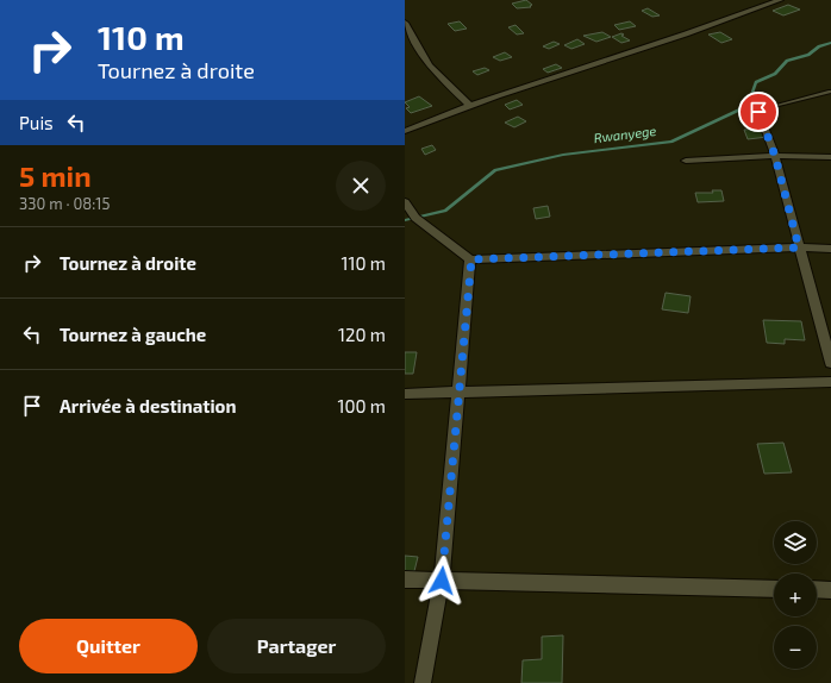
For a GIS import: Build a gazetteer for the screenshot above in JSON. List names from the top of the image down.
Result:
{
  "water": ["Rwanyege"],
  "page": {
    "turn": ["110 m", "Tournez à droite"],
    "then": "Puis",
    "heading": ["5 min", "330 m · 08:15"],
    "list": [
      {
        "name": "Tournez à droite",
        "value": "110 m"
      },
      {
        "name": "Tournez à gauche",
        "value": "120 m"
      },
      {
        "name": "Arrivée à destination",
        "value": "100 m"
      }
    ],
    "map_buttons": ["+", "−"],
    "buttons": ["Quitter", "Partager"]
  }
}
